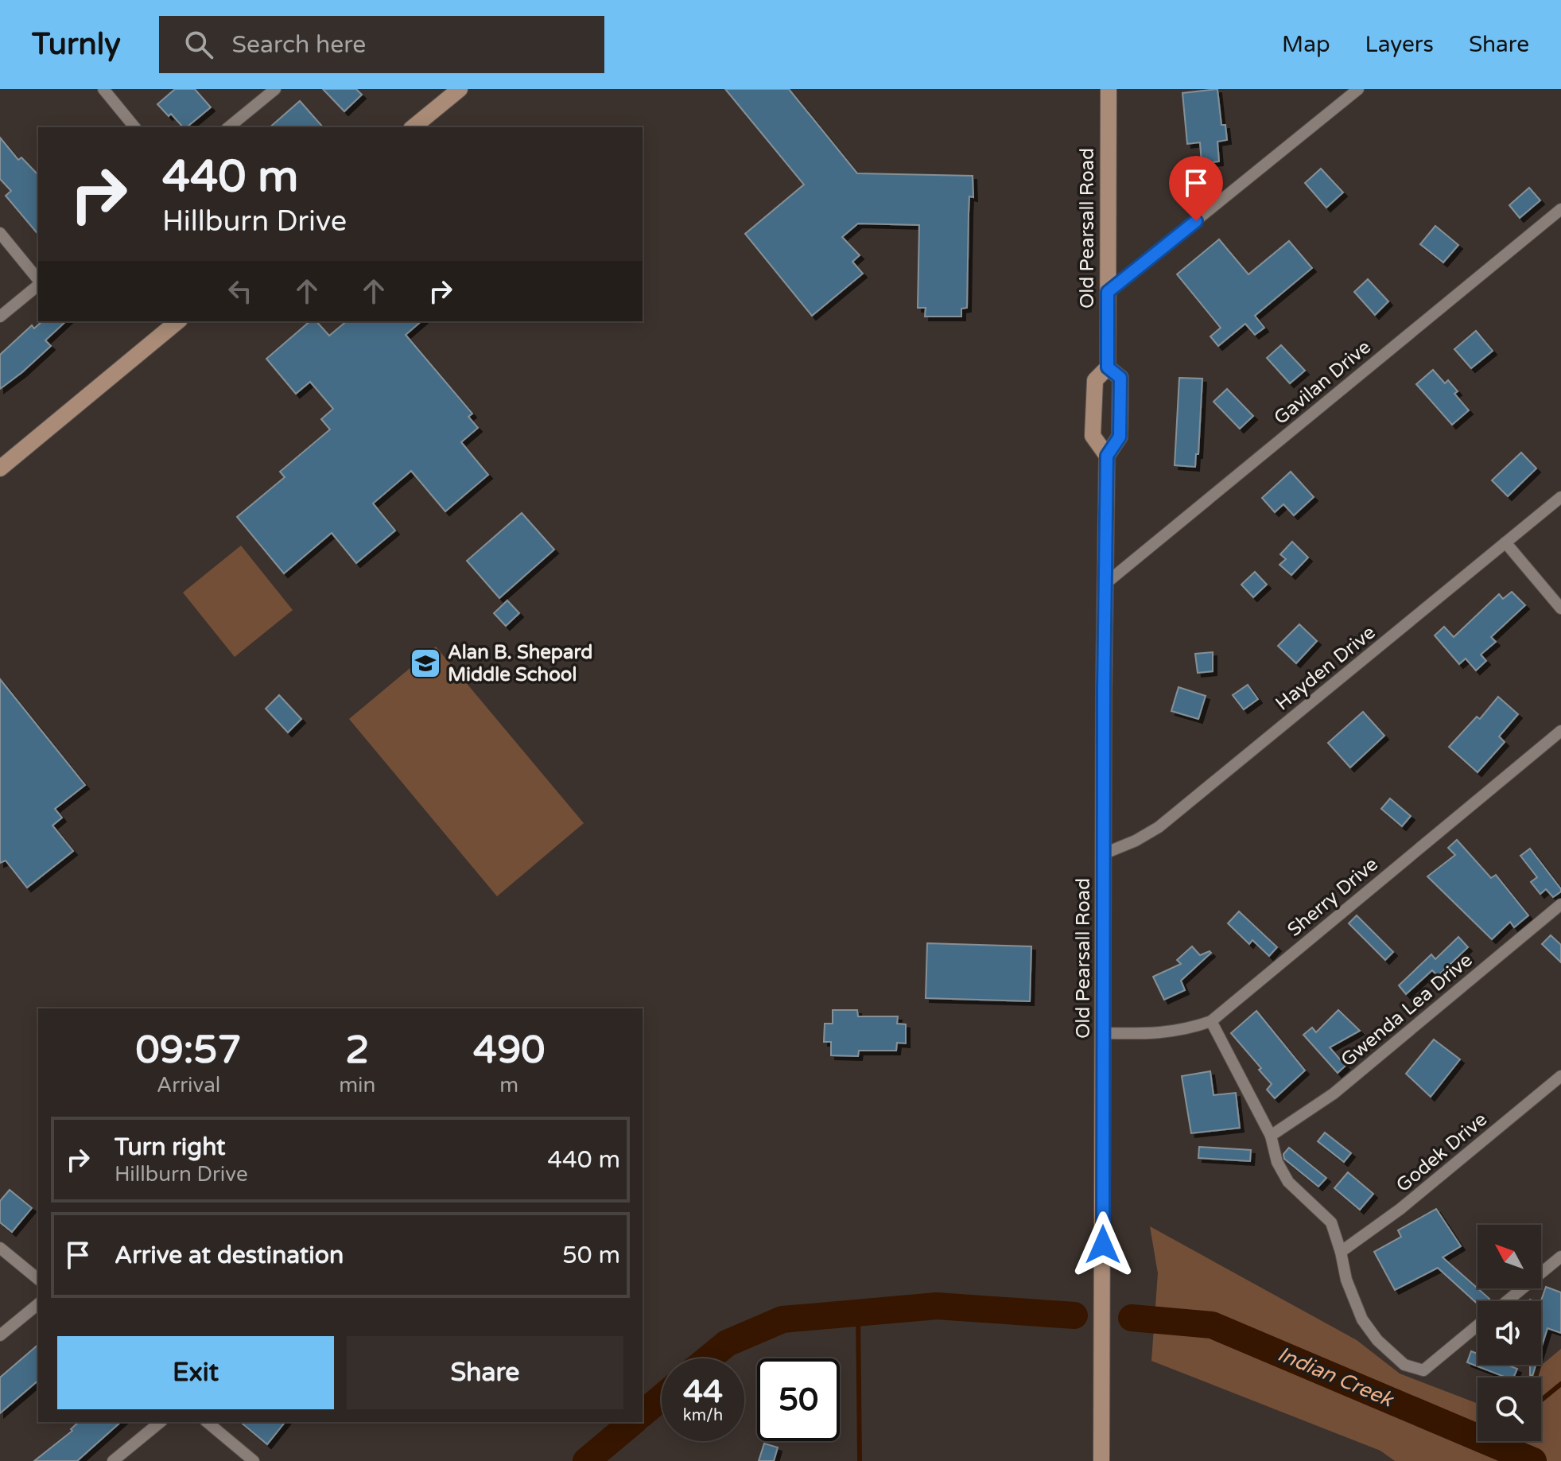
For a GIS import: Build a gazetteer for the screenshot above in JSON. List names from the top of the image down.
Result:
{
  "streets": {
    "main road": ["Old Pearsall Road"],
    "street": [
      "Gavilan Drive",
      "Hayden Drive",
      "Sherry Drive",
      "Gwenda Lea Drive",
      "Godek Drive"
    ]
  },
  "crossings": [
    ["Old Pearsall Road", "Gavilan Drive"],
    ["Old Pearsall Road", "Hayden Drive"],
    ["Old Pearsall Road", "Sherry Drive"]
  ],
  "water": ["Indian Creek"],
  "places": {
    "school or university": ["Alan B. Shepard Middle School"]
  },
  "north": "top left",
  "page": {
    "header": "Turnly",
    "search": "Search here",
    "nav": ["Map", "Layers", "Share"],
    "turn": ["440 m", "Hillburn Drive"],
    "eta": [
      "09:57",
      "Arrival",
      "2",
      "min",
      "490",
      "m"
    ],
    "list": [
      {
        "name": "Turn right",
        "note": "Hillburn Drive",
        "value": "440 m"
      },
      {
        "name": "Arrive at destination",
        "value": "50 m"
      }
    ],
    "buttons": ["Exit", "Share"],
    "speed": "44 km/h",
    "limit": "50"
  }
}
